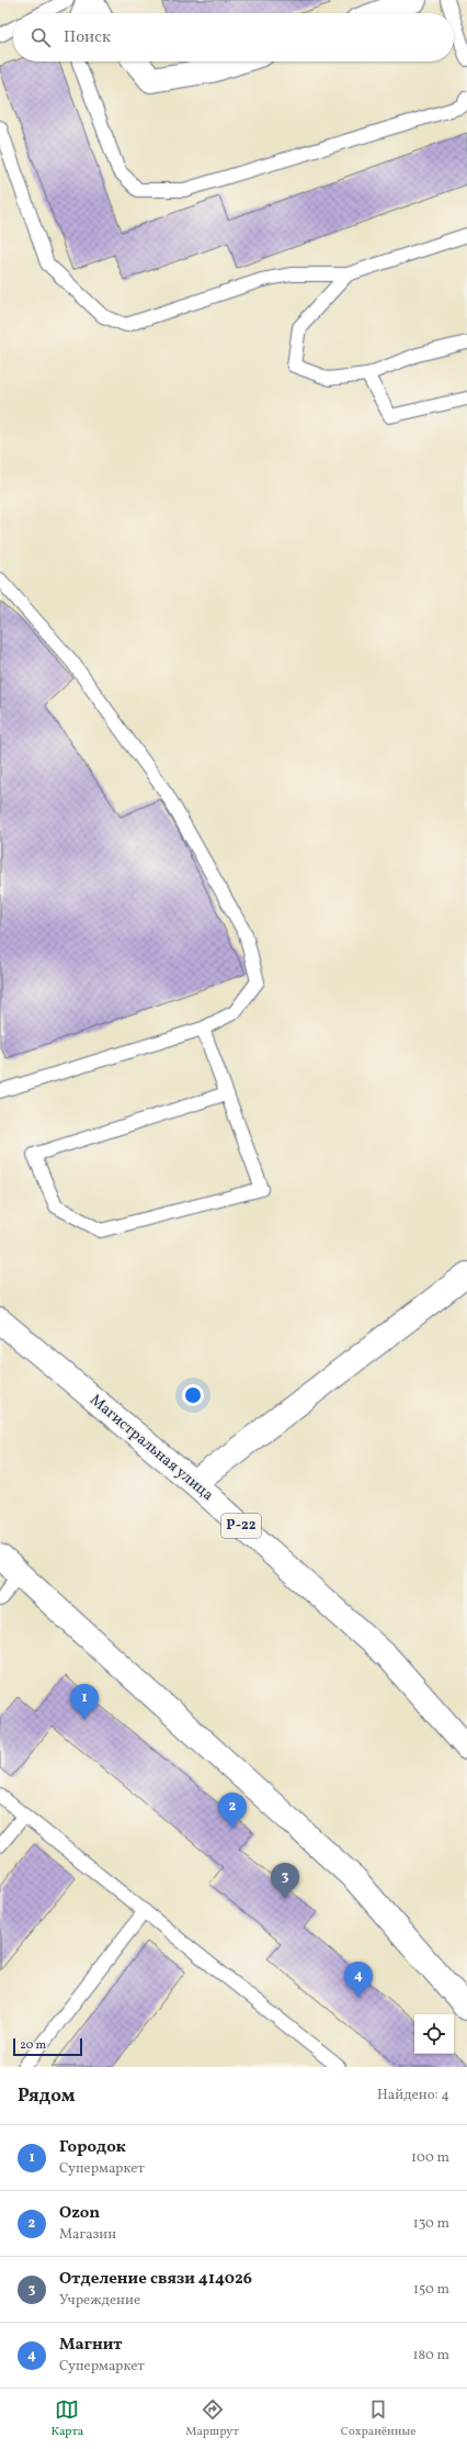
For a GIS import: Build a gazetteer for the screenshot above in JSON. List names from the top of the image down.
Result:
{
  "streets": {
    "main road": ["Магистральная улица", "Р-22"]
  },
  "scale_bar": "20 m",
  "page": {
    "search": "Поиск",
    "pins": [
      "1",
      "2",
      "3",
      "4"
    ],
    "scale": "20 m",
    "heading": ["Рядом", "Найдено: 4"],
    "list": [
      {
        "mark": "1",
        "name": "Городок",
        "note": "Супермаркет",
        "value": "100 m"
      },
      {
        "mark": "2",
        "name": "Ozon",
        "note": "Магазин",
        "value": "130 m"
      },
      {
        "mark": "3",
        "name": "Отделение связи 414026",
        "note": "Учреждение",
        "value": "150 m"
      },
      {
        "mark": "4",
        "name": "Магнит",
        "note": "Супермаркет",
        "value": "180 m"
      }
    ],
    "nav": ["Карта", "Маршрут", "Сохранённые"]
  }
}
